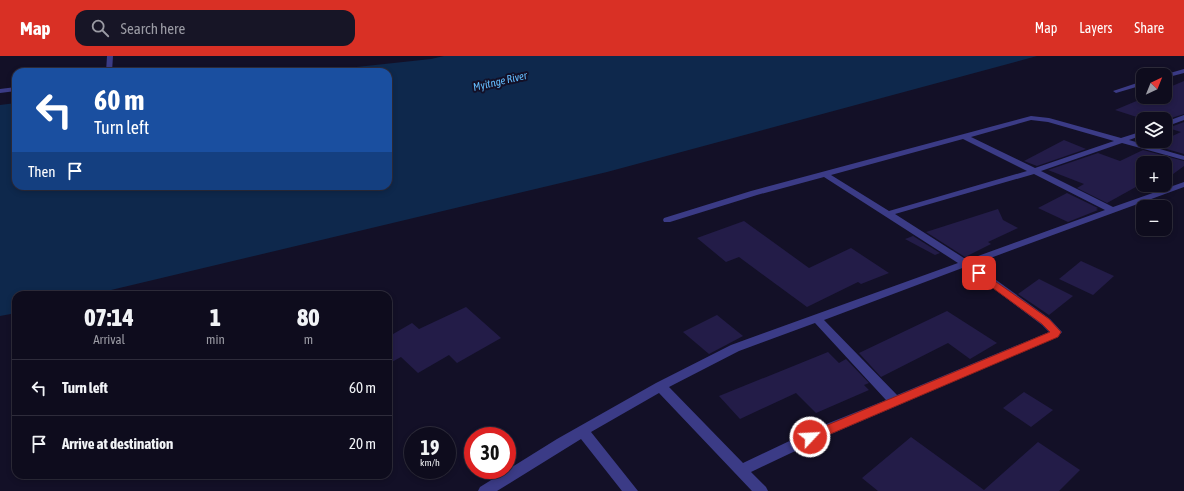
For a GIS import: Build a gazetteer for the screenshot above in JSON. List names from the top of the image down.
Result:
{
  "water": ["Myitnge River"],
  "north": "top right",
  "page": {
    "header": "Map",
    "search": "Search here",
    "nav": ["Map", "Layers", "Share"],
    "map_buttons": ["+", "−"],
    "turn": ["60 m", "Turn left"],
    "then": "Then",
    "eta": [
      "07:14",
      "Arrival",
      "1",
      "min",
      "80",
      "m"
    ],
    "list": [
      {
        "name": "Turn left",
        "value": "60 m"
      },
      {
        "name": "Arrive at destination",
        "value": "20 m"
      }
    ],
    "speed": "19 km/h",
    "limit": "30"
  }
}
